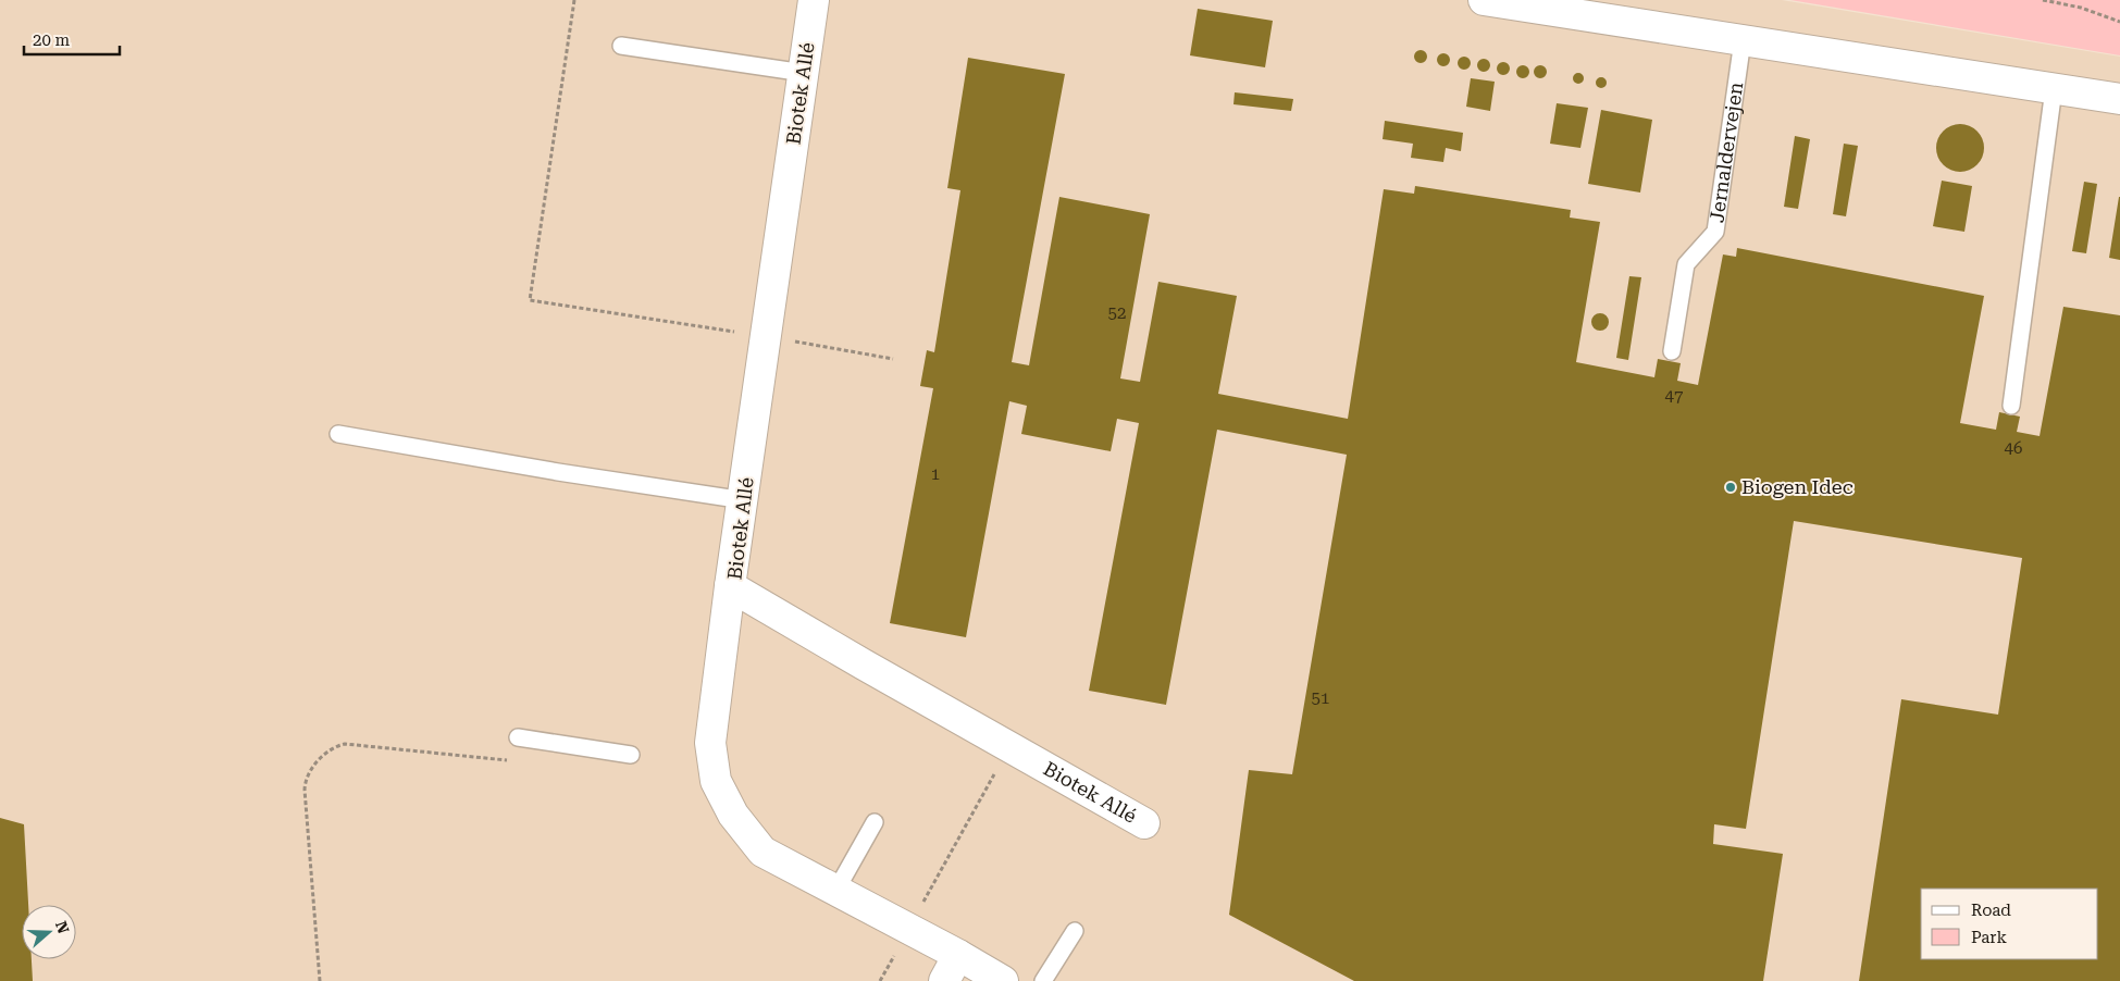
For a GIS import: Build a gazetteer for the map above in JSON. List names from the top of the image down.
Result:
{
  "streets": {
    "street": ["Biotek Allé"],
    "lane": ["Jernaldervejen"]
  },
  "places": ["Biogen Idec"],
  "house_numbers": [
    "52",
    "47",
    "46",
    "1",
    "51"
  ],
  "legend": ["Road", "Park"],
  "scale_bar": "20 m",
  "north": "right"
}
